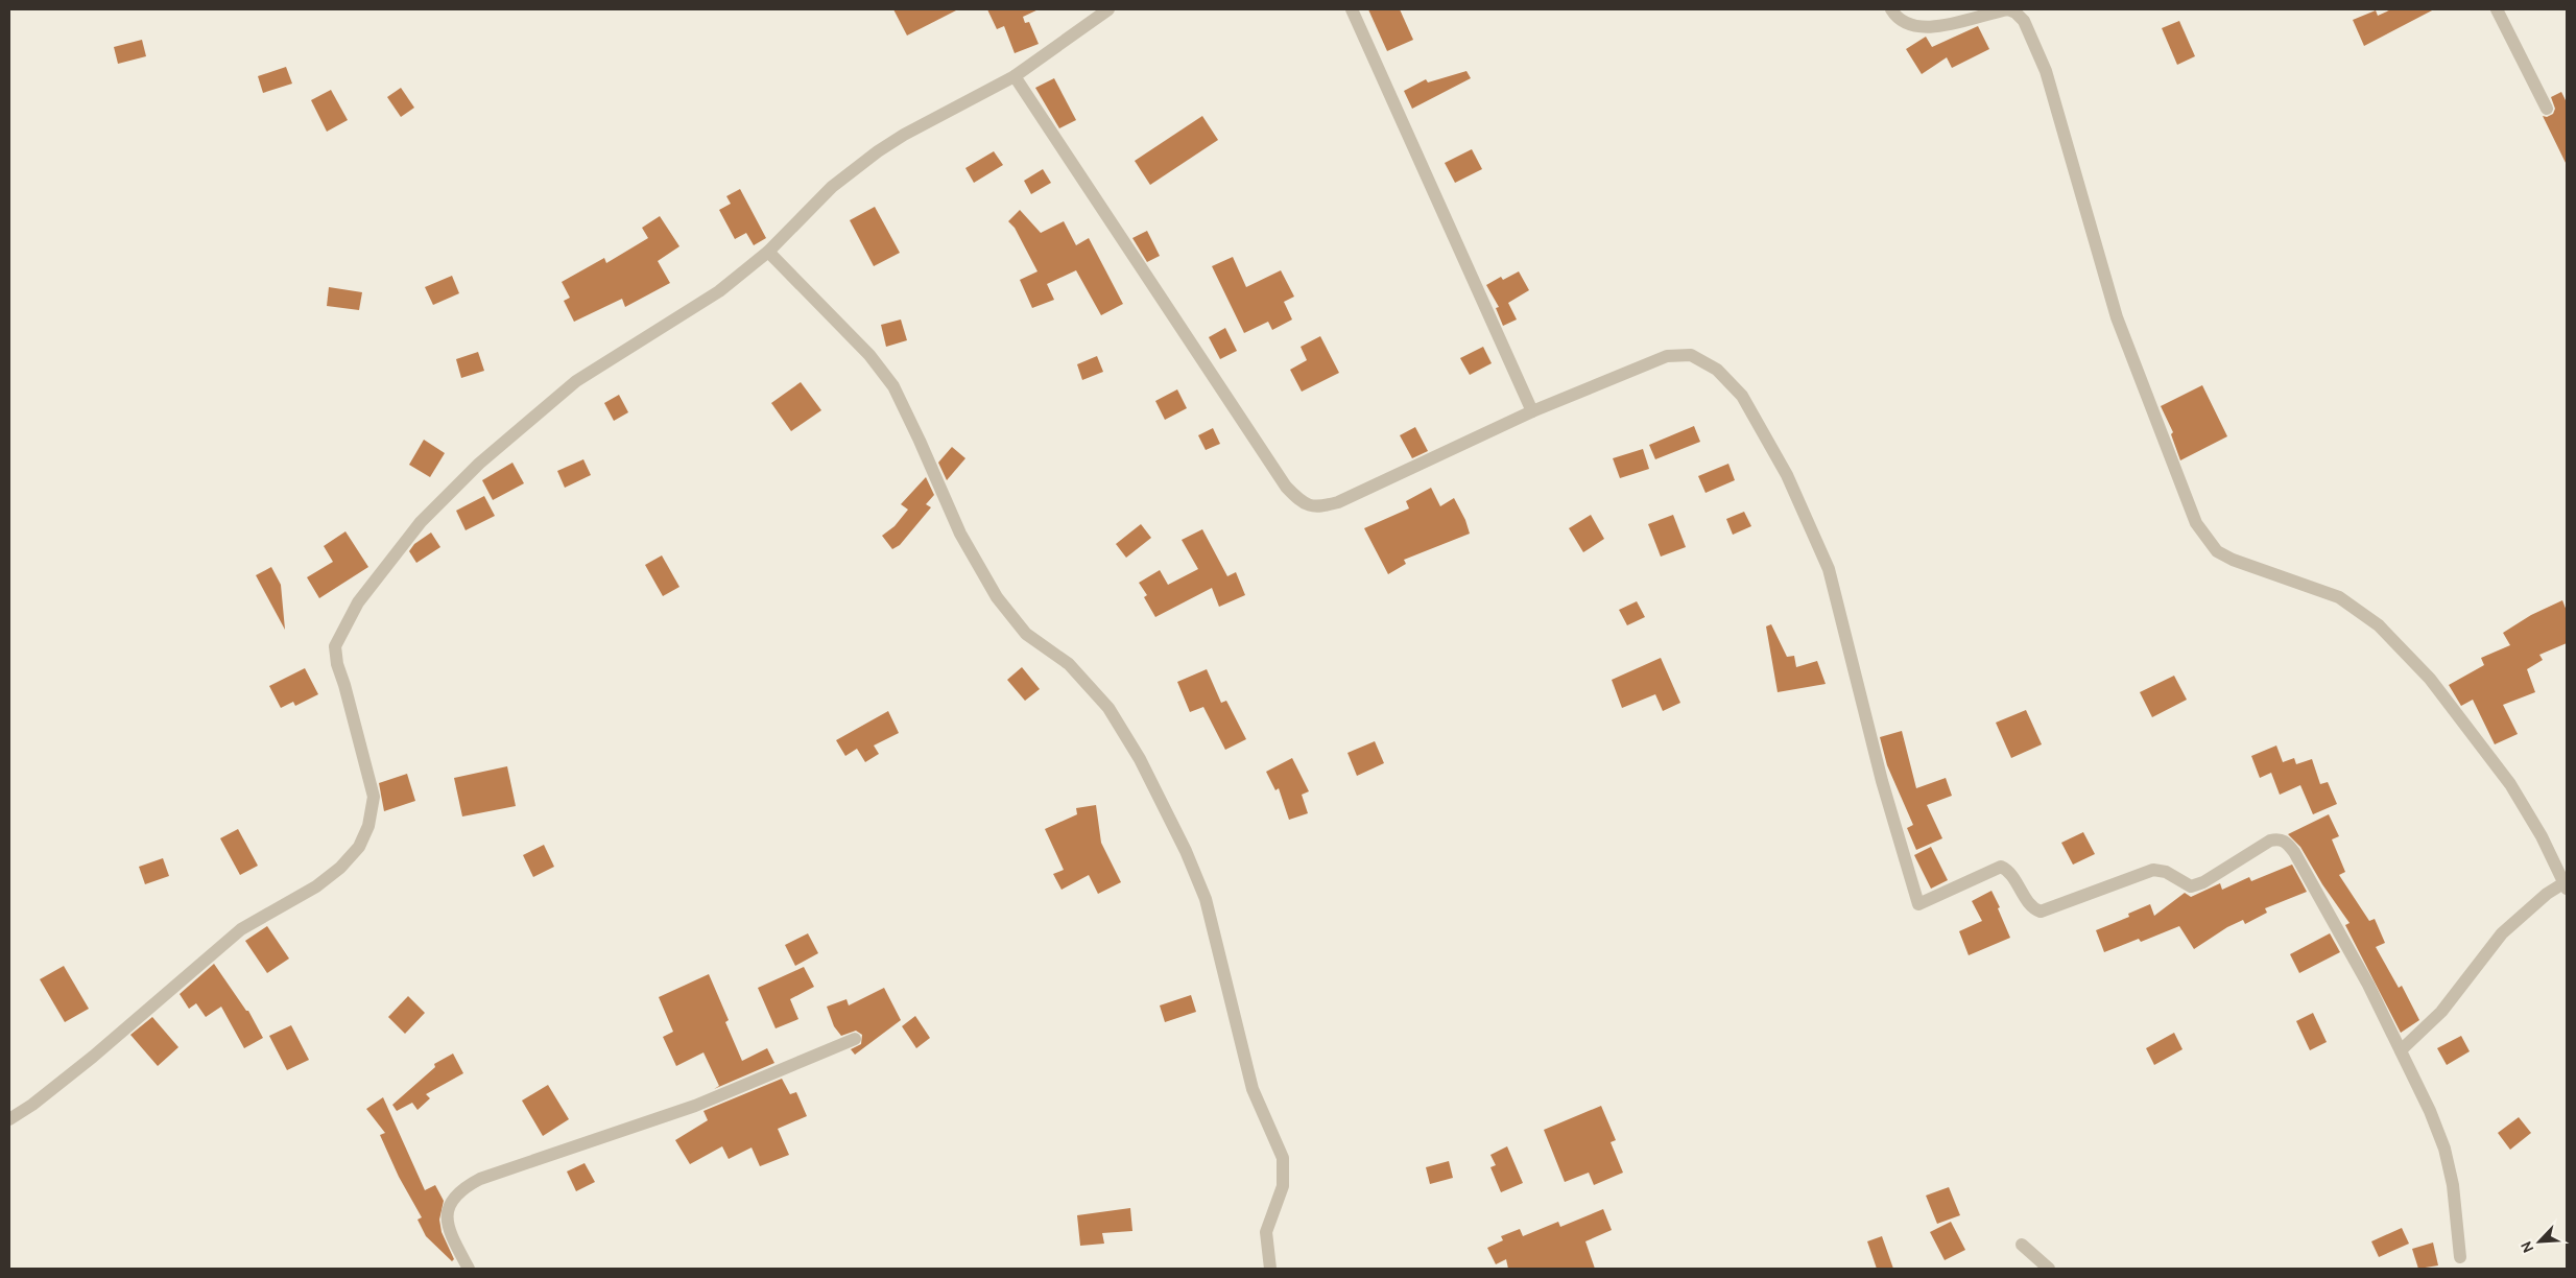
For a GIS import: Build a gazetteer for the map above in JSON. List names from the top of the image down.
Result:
{
  "north": "bottom left"
}
